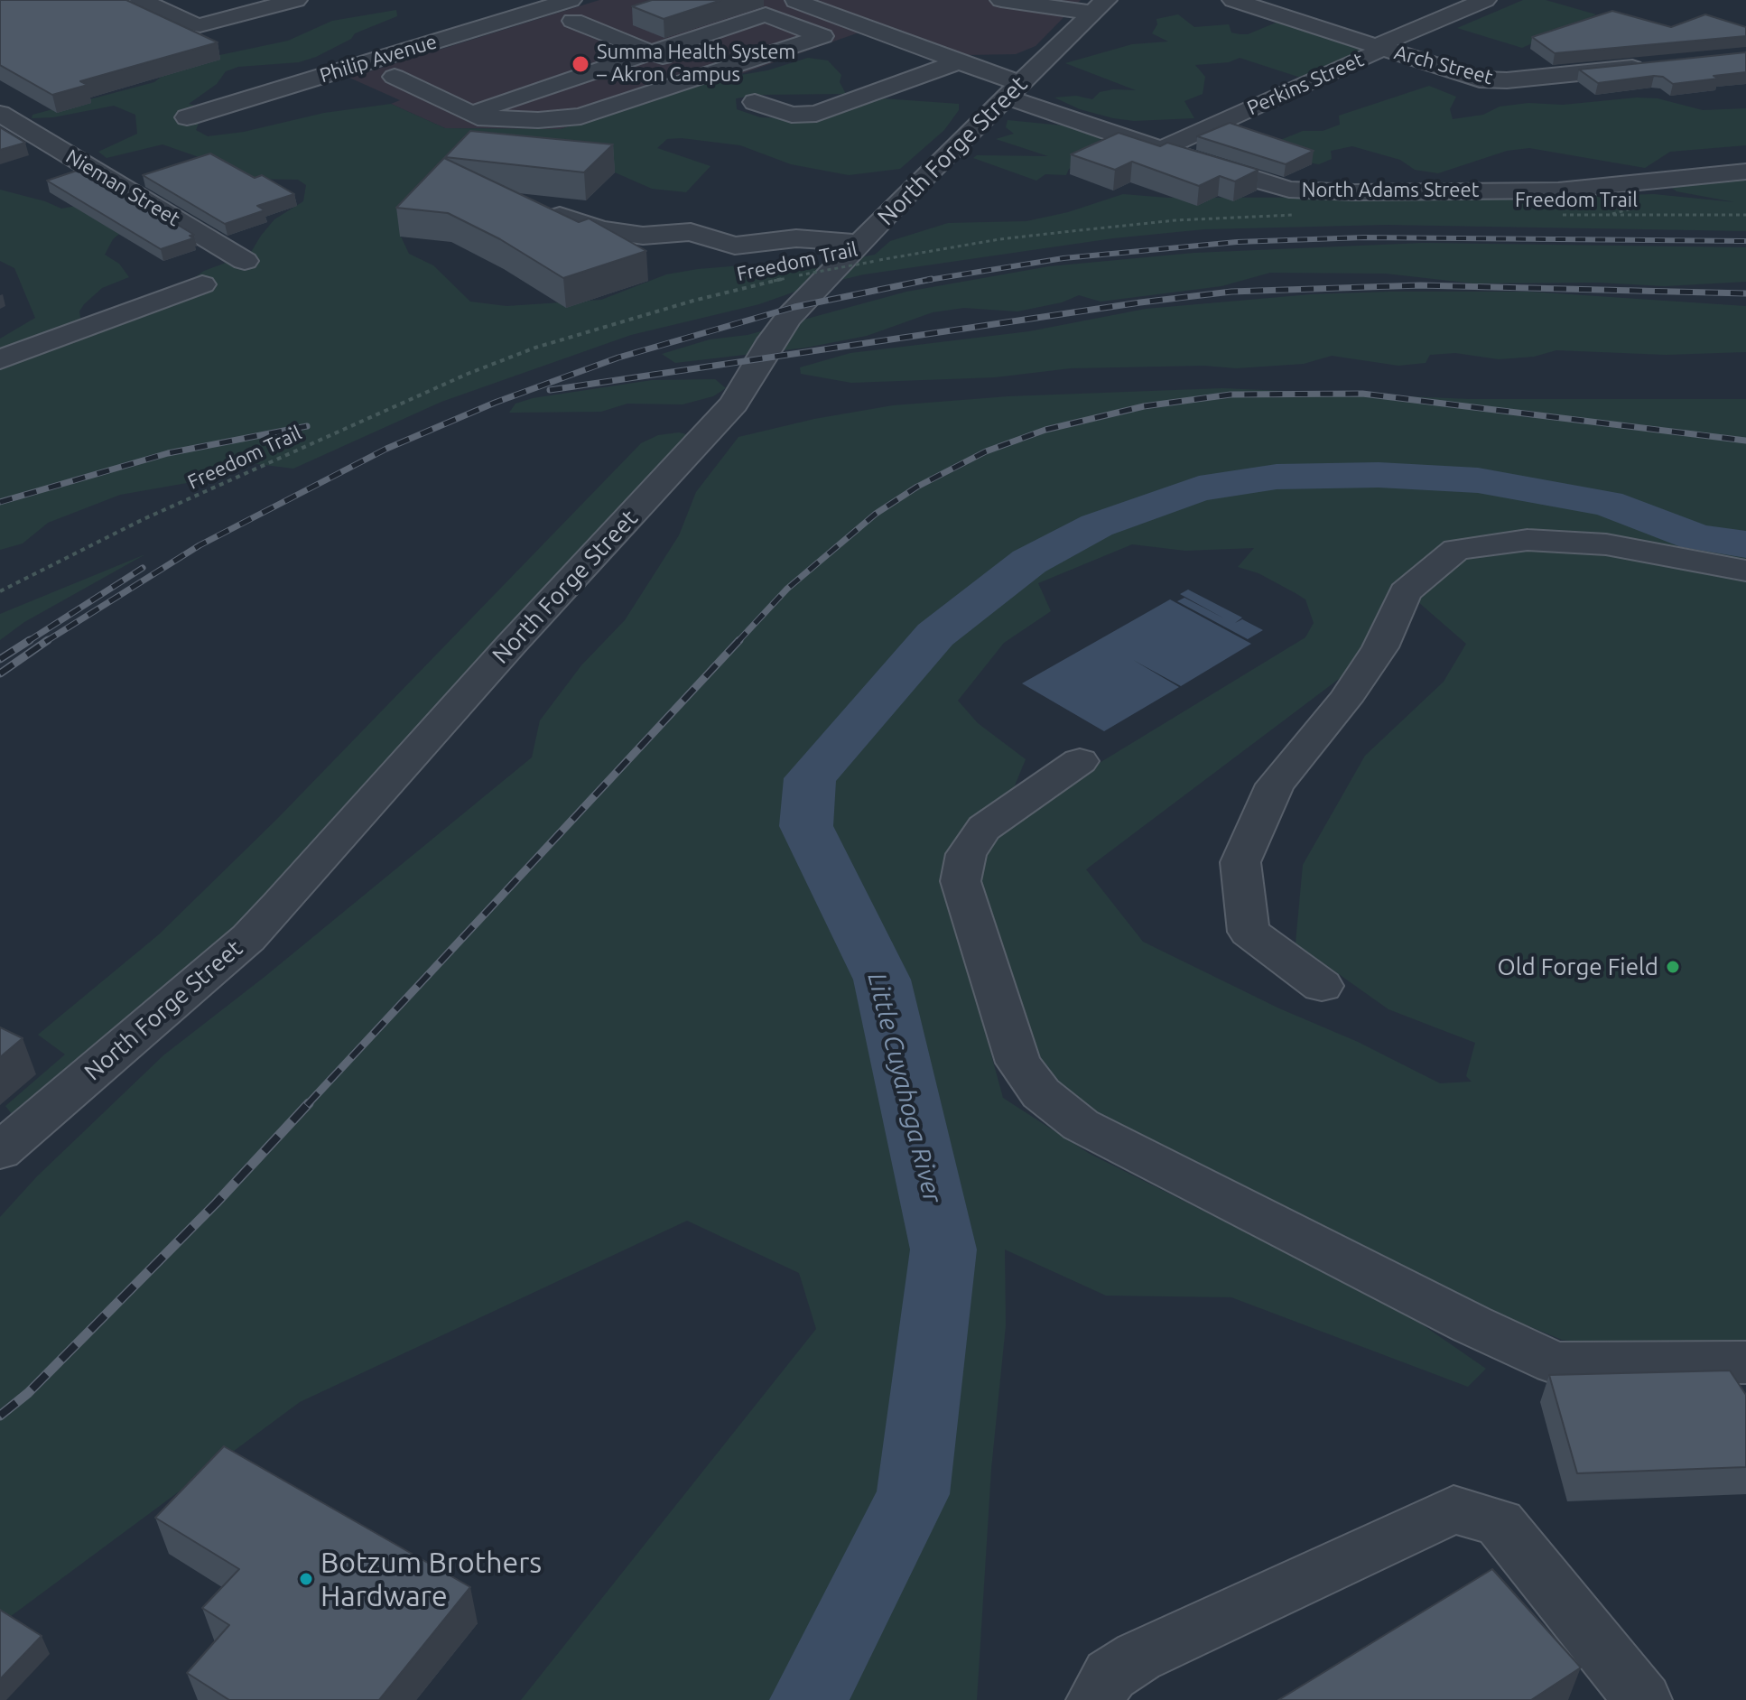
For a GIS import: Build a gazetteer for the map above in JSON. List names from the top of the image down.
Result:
{
  "streets": {
    "street": [
      "Philip Avenue",
      "Arch Street",
      "Perkins Street",
      "North Forge Street",
      "Nieman Street",
      "North Adams Street"
    ],
    "path": ["Freedom Trail"]
  },
  "crossings": [
    ["Arch Street", "Perkins Street"],
    ["Perkins Street", "North Adams Street"],
    ["North Forge Street", "North Adams Street"],
    ["North Forge Street", "Freedom Trail"]
  ],
  "water": ["Little Cuyahoga River"],
  "places": ["Summa Health System – Akron Campus", "Old Forge Field", "Botzum Brothers Hardware"]
}
